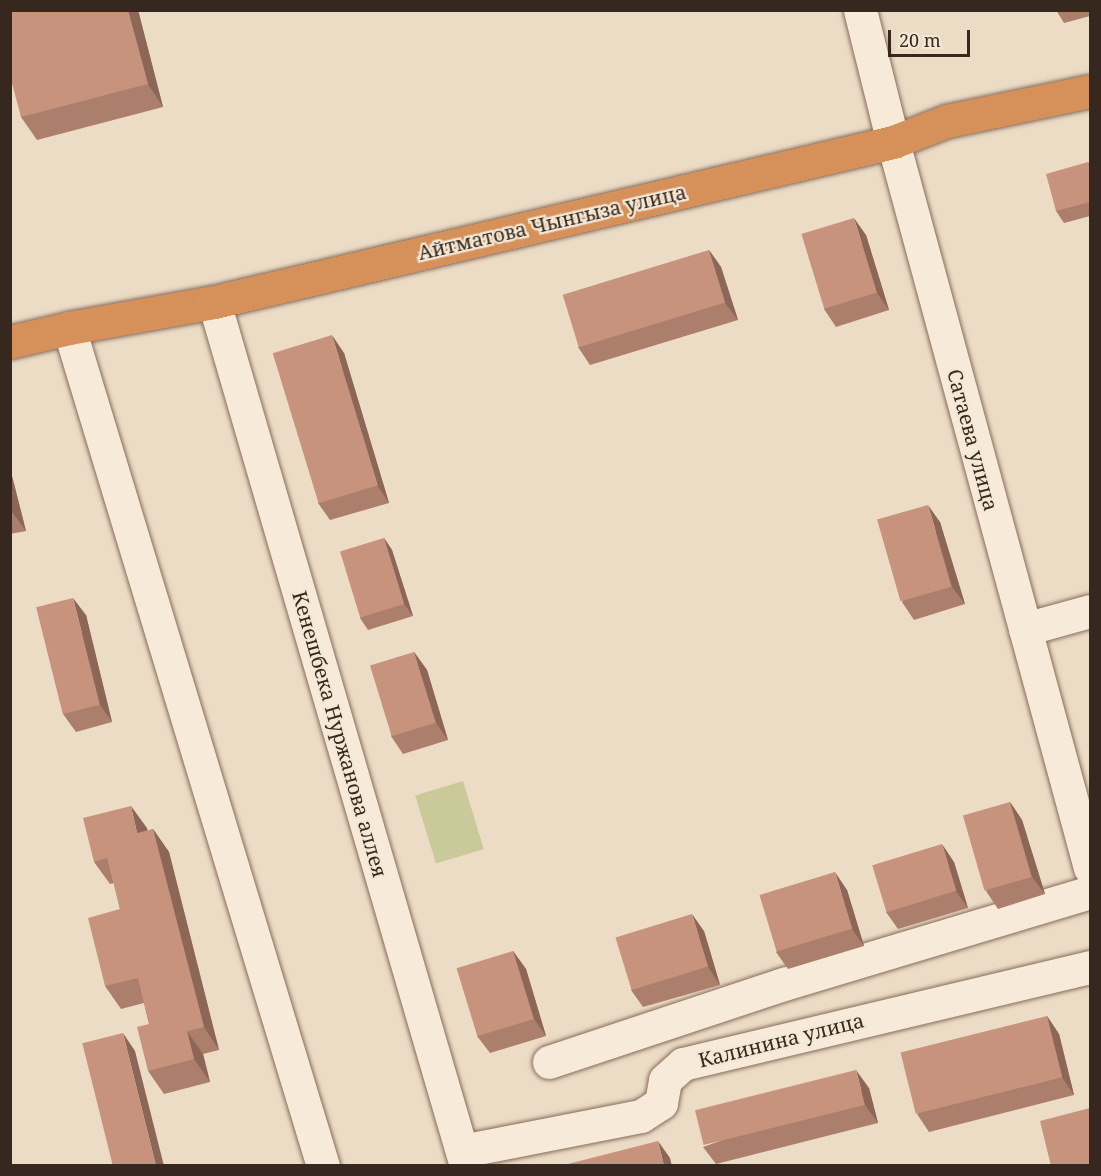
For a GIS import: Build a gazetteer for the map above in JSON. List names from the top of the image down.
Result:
{
  "streets": {
    "highway": ["Айтматова Чынгыза улица"],
    "street": ["Сатаева улица", "Кенешбека Нуржанова аллея", "Калинина улица"]
  },
  "crossings": [
    ["Айтматова Чынгыза улица", "Сатаева улица"],
    ["Айтматова Чынгыза улица", "Кенешбека Нуржанова аллея"],
    ["Кенешбека Нуржанова аллея", "Калинина улица"]
  ],
  "scale_bar": "20 m"
}
